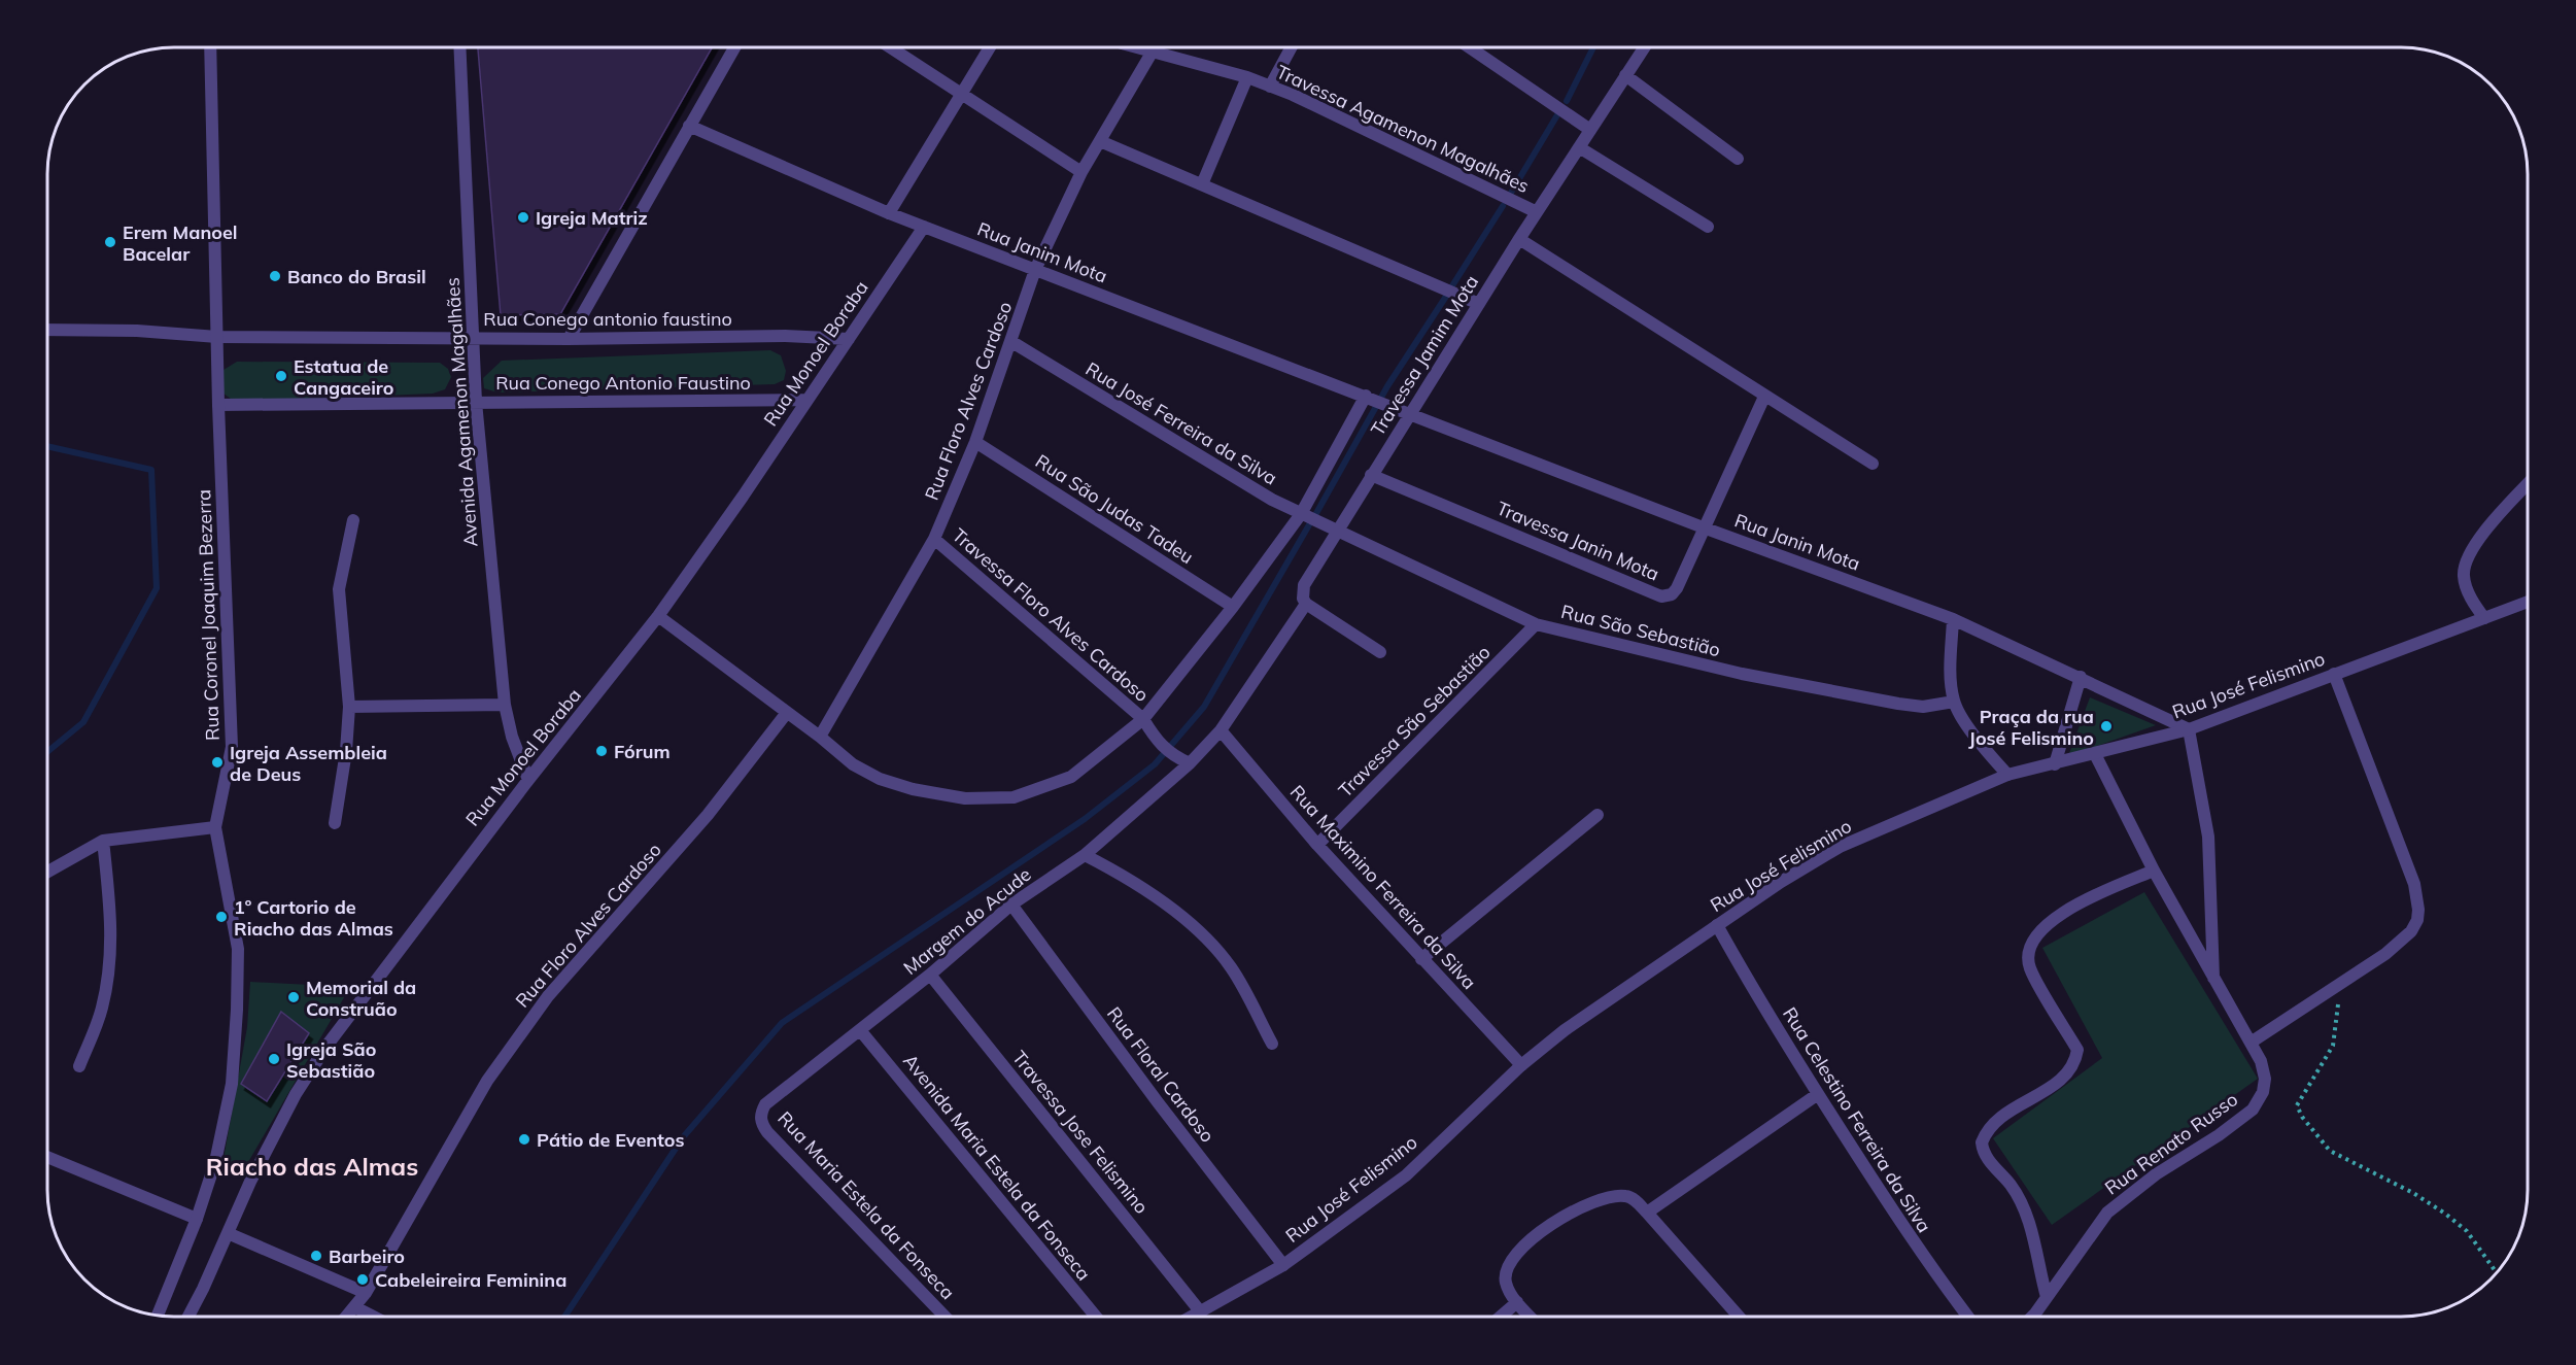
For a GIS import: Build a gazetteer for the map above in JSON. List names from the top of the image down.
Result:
{
  "streets": {
    "street": [
      "Travessa Agamenon Magalhães",
      "Rua Janim Mota",
      "Rua Conego antonio faustino",
      "Rua Monoel Boraba",
      "Travessa Jamim Mota",
      "Rua Conego Antonio Faustino",
      "Rua Floro Alves Cardoso",
      "Avenida Agamenon Magalhães",
      "Rua José Ferreira da Silva",
      "Rua São Judas Tadeu",
      "Travessa Janin Mota",
      "Rua Janin Mota",
      "Rua Coronel Joaquim Bezerra",
      "Travessa Floro Alves Cardoso",
      "Rua São Sebastião",
      "Rua José Felismino",
      "Travessa São Sebastião",
      "Rua Maximino Ferreira da Silva",
      "Margem do Acude",
      "Rua Floral Cardoso",
      "Rua Celestino Ferreira da Silva",
      "Travessa Jose Felismino",
      "Rua Renato Russo",
      "Avenida Maria Estela da Fonseca",
      "Rua Maria Estela da Fonseca"
    ]
  },
  "crossings": [
    ["Travessa Agamenon Magalhães", "Travessa Jamim Mota"],
    ["Travessa Agamenon Magalhães", "Rua Floro Alves Cardoso"],
    ["Rua Janim Mota", "Rua Monoel Boraba"],
    ["Rua Janim Mota", "Rua Floro Alves Cardoso"],
    ["Rua Janim Mota", "Rua Janin Mota"],
    ["Rua Conego antonio faustino", "Rua Monoel Boraba"],
    ["Rua Conego antonio faustino", "Avenida Agamenon Magalhães"],
    ["Rua Conego antonio faustino", "Rua Coronel Joaquim Bezerra"],
    ["Rua Monoel Boraba", "Rua Conego Antonio Faustino"],
    ["Rua Monoel Boraba", "Avenida Agamenon Magalhães"],
    ["Travessa Jamim Mota", "Rua José Ferreira da Silva"],
    ["Travessa Jamim Mota", "Travessa Janin Mota"],
    ["Travessa Jamim Mota", "Rua Janin Mota"],
    ["Travessa Jamim Mota", "Rua São Sebastião"],
    ["Rua Conego Antonio Faustino", "Avenida Agamenon Magalhães"],
    ["Rua Conego Antonio Faustino", "Rua Coronel Joaquim Bezerra"],
    ["Rua Floro Alves Cardoso", "Rua José Ferreira da Silva"],
    ["Rua Floro Alves Cardoso", "Rua São Judas Tadeu"],
    ["Rua Floro Alves Cardoso", "Travessa Floro Alves Cardoso"],
    ["Rua José Ferreira da Silva", "Rua São Sebastião"],
    ["Travessa Janin Mota", "Rua Janin Mota"],
    ["Rua Janin Mota", "Rua José Felismino"],
    ["Travessa Floro Alves Cardoso", "Margem do Acude"],
    ["Rua São Sebastião", "Travessa São Sebastião"],
    ["Rua José Felismino", "Rua Maximino Ferreira da Silva"],
    ["Rua José Felismino", "Rua Floral Cardoso"],
    ["Rua José Felismino", "Rua Celestino Ferreira da Silva"],
    ["Rua José Felismino", "Travessa Jose Felismino"],
    ["Rua José Felismino", "Rua Renato Russo"],
    ["Travessa São Sebastião", "Rua Maximino Ferreira da Silva"],
    ["Rua Maximino Ferreira da Silva", "Margem do Acude"],
    ["Margem do Acude", "Rua Floral Cardoso"],
    ["Margem do Acude", "Travessa Jose Felismino"],
    ["Margem do Acude", "Avenida Maria Estela da Fonseca"],
    ["Margem do Acude", "Rua Maria Estela da Fonseca"]
  ],
  "districts": ["Riacho das Almas"],
  "places": [
    "Igreja Matriz",
    "Erem Manoel Bacelar",
    "Banco do Brasil",
    "Estatua de Cangaceiro",
    "Praça da rua José Felismino",
    "Fórum",
    "Igreja Assembleia de Deus",
    "1º Cartorio de Riacho das Almas",
    "Memorial da Construão",
    "Igreja São Sebastião",
    "Pátio de Eventos",
    "Barbeiro",
    "Cabeleireira Feminina"
  ]
}
